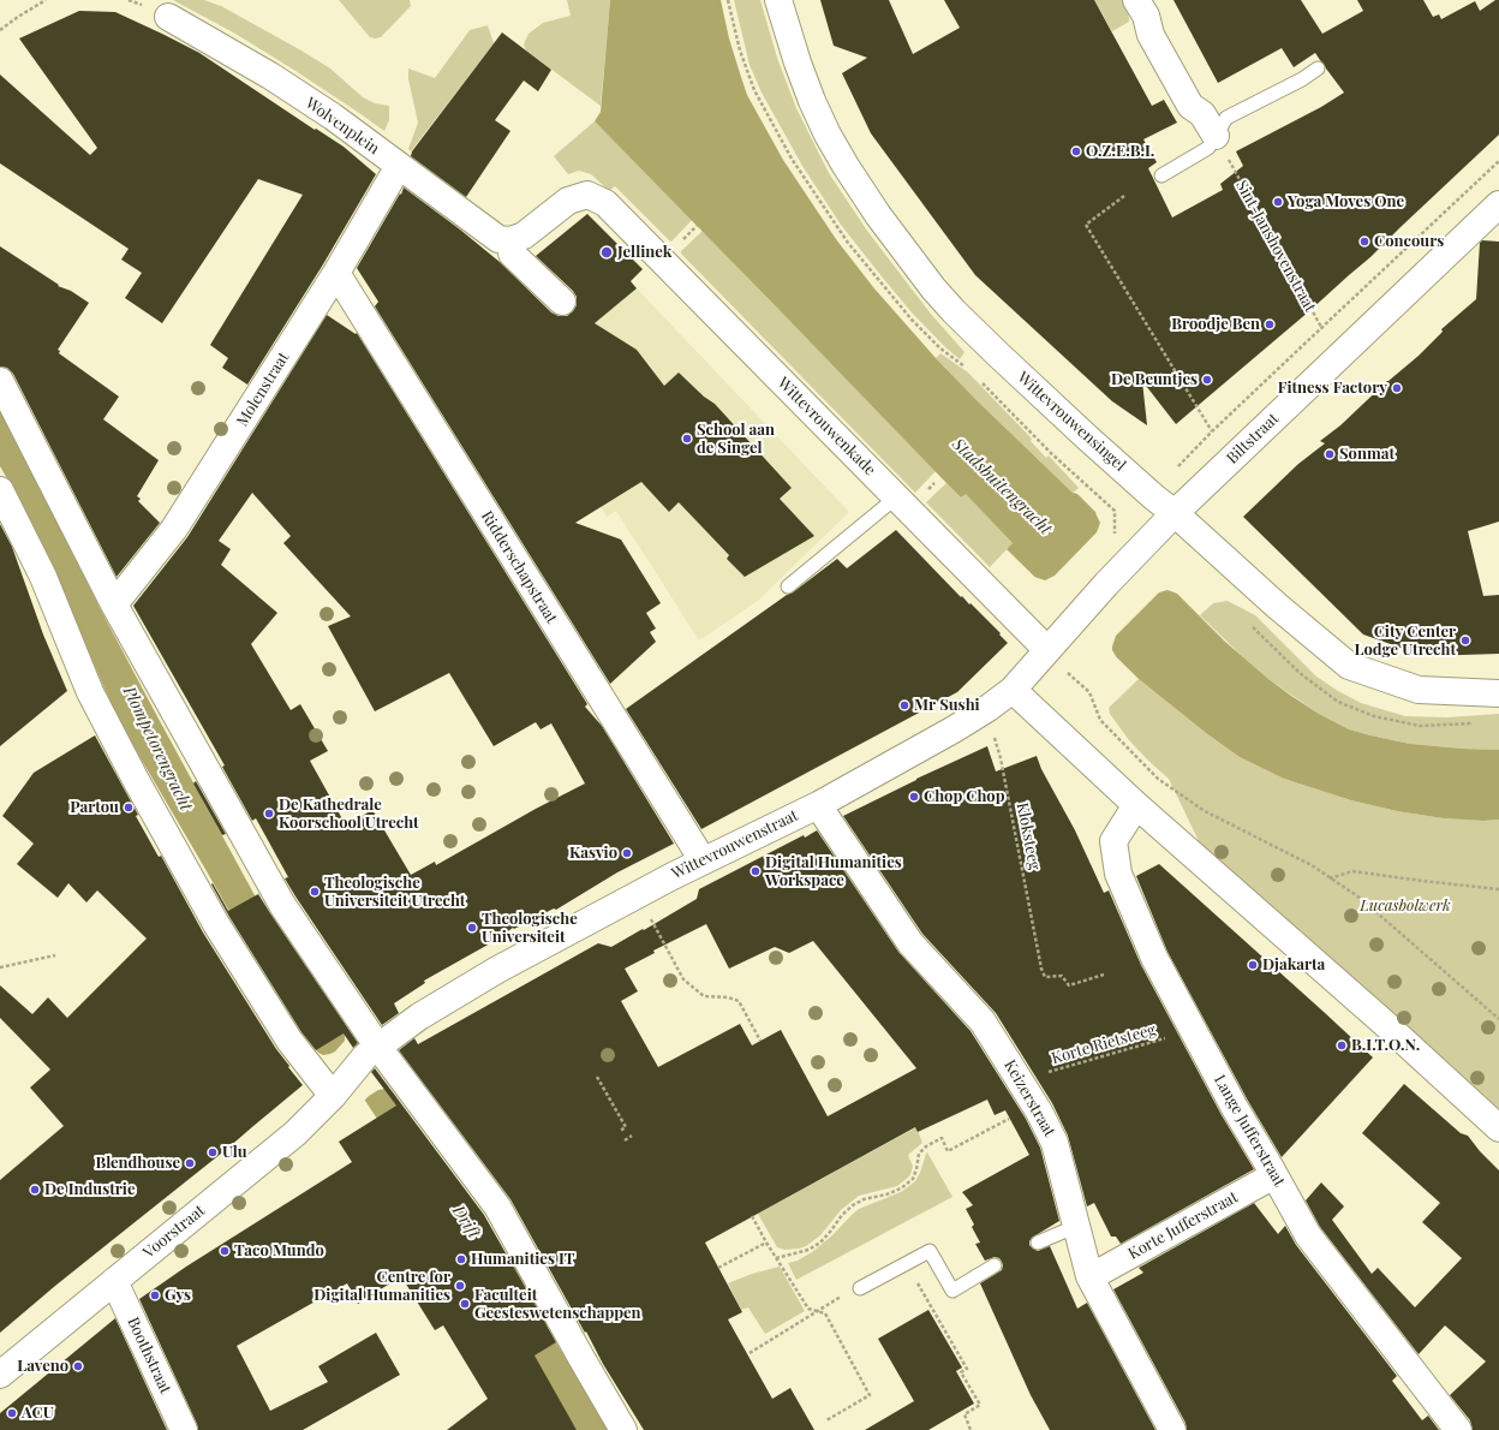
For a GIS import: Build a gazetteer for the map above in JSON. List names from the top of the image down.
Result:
{
  "streets": {
    "street": [
      "Wolvenplein",
      "Molenstraat",
      "Wittevrouwensingel",
      "Wittevrouwenkade",
      "Biltstraat",
      "Ridderschapstraat",
      "Wittevrouwenstraat",
      "Keizerstraat",
      "Lange Jufferstraat",
      "Korte Jufferstraat",
      "Voorstraat",
      "Boothstraat"
    ],
    "path": ["Sint-Janshovenstraat", "Kloksteeg", "Korte Rietsteeg"]
  },
  "crossings": [
    ["Wolvenplein", "Molenstraat"],
    ["Wolvenplein", "Wittevrouwenkade"],
    ["Sint-Janshovenstraat", "Biltstraat"],
    ["Molenstraat", "Ridderschapstraat"],
    ["Wittevrouwensingel", "Biltstraat"],
    ["Wittevrouwenkade", "Wittevrouwenstraat"],
    ["Biltstraat", "Wittevrouwenstraat"],
    ["Ridderschapstraat", "Wittevrouwenstraat"],
    ["Kloksteeg", "Wittevrouwenstraat"],
    ["Wittevrouwenstraat", "Keizerstraat"],
    ["Wittevrouwenstraat", "Voorstraat"],
    ["Korte Rietsteeg", "Keizerstraat"],
    ["Korte Rietsteeg", "Lange Jufferstraat"],
    ["Keizerstraat", "Korte Jufferstraat"],
    ["Lange Jufferstraat", "Korte Jufferstraat"],
    ["Voorstraat", "Boothstraat"]
  ],
  "water": ["Stadsbuitengracht", "Plompetorengracht", "Drift"],
  "parks": ["Lucasbolwerk"],
  "places": [
    "O.Z.E.B.I.",
    "Yoga Moves One",
    "Concours",
    "Jellinek",
    "Broodje Ben",
    "De Beuntjes",
    "Fitness Factory",
    "School aan de Singel",
    "Sonmat",
    "City Center Lodge Utrecht",
    "Mr Sushi",
    "Chop Chop",
    "Partou",
    "De Kathedrale Koorschool Utrecht",
    "Kasvio",
    "Digital Humanities Workspace",
    "Theologische Universiteit Utrecht",
    "Theologische Universiteit",
    "Djakarta",
    "B.I.T.O.N.",
    "Ulu",
    "Blendhouse",
    "De Industrie",
    "Taco Mundo",
    "Humanities IT",
    "Centre for Digital Humanities",
    "Gys",
    "Faculteit Geesteswetenschappen",
    "Laveno",
    "ACU"
  ]
}
